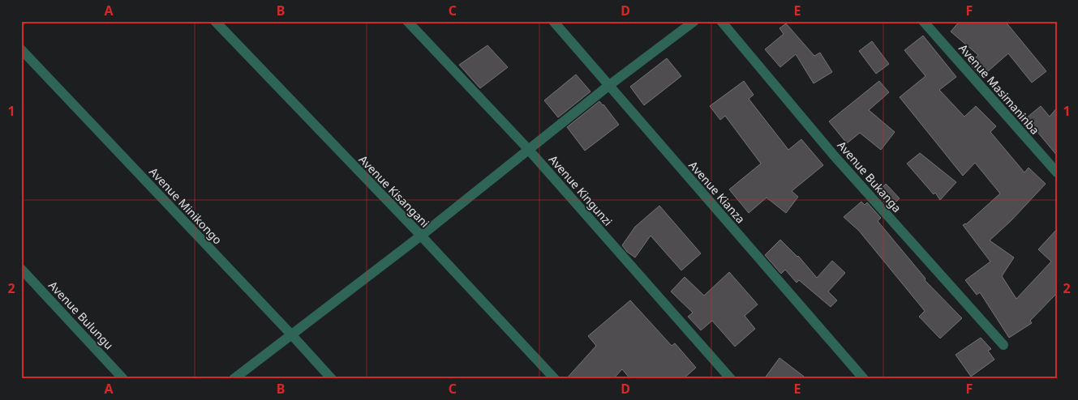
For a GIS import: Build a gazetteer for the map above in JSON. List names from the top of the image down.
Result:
{
  "streets": {
    "street": [
      "Avenue Masimaninba",
      "Avenue Bukanga",
      "Avenue Kingunzi",
      "Avenue Kisangani",
      "Avenue Kianza",
      "Avenue Minikongo",
      "Avenue Bulungu"
    ]
  },
  "grid": {
    "columns": [
      "A",
      "B",
      "C",
      "D",
      "E",
      "F"
    ],
    "rows": ["1", "2"]
  }
}
